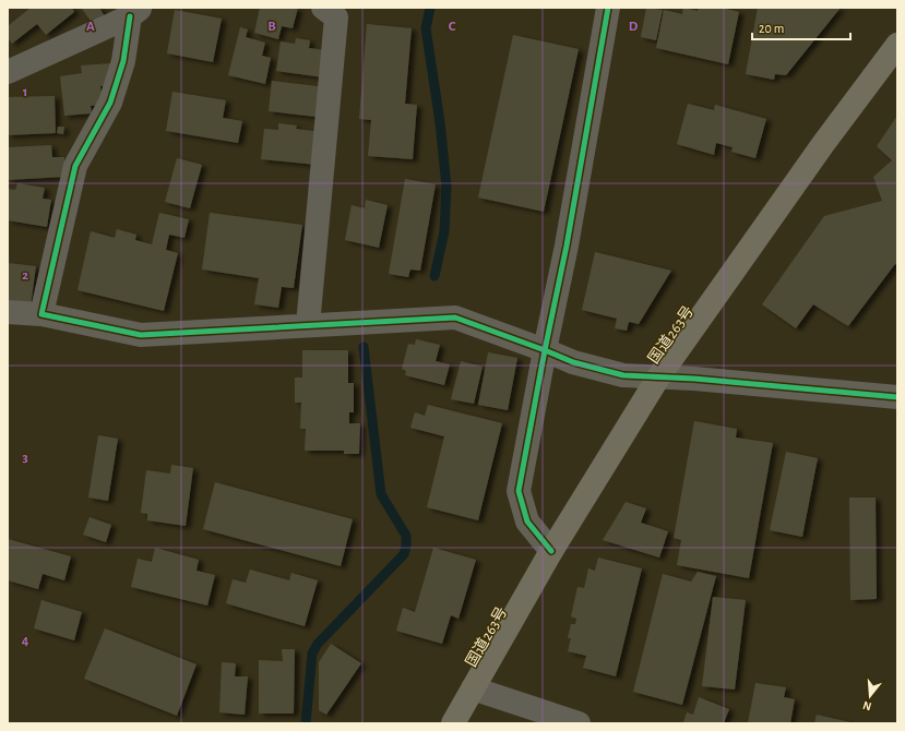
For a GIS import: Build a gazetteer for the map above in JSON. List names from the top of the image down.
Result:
{
  "streets": {
    "highway": ["国道263号"]
  },
  "scale_bar": "20 m",
  "north": "bottom",
  "grid": {
    "columns": [
      "A",
      "B",
      "C",
      "D"
    ],
    "rows": [
      "1",
      "2",
      "3",
      "4"
    ]
  }
}
